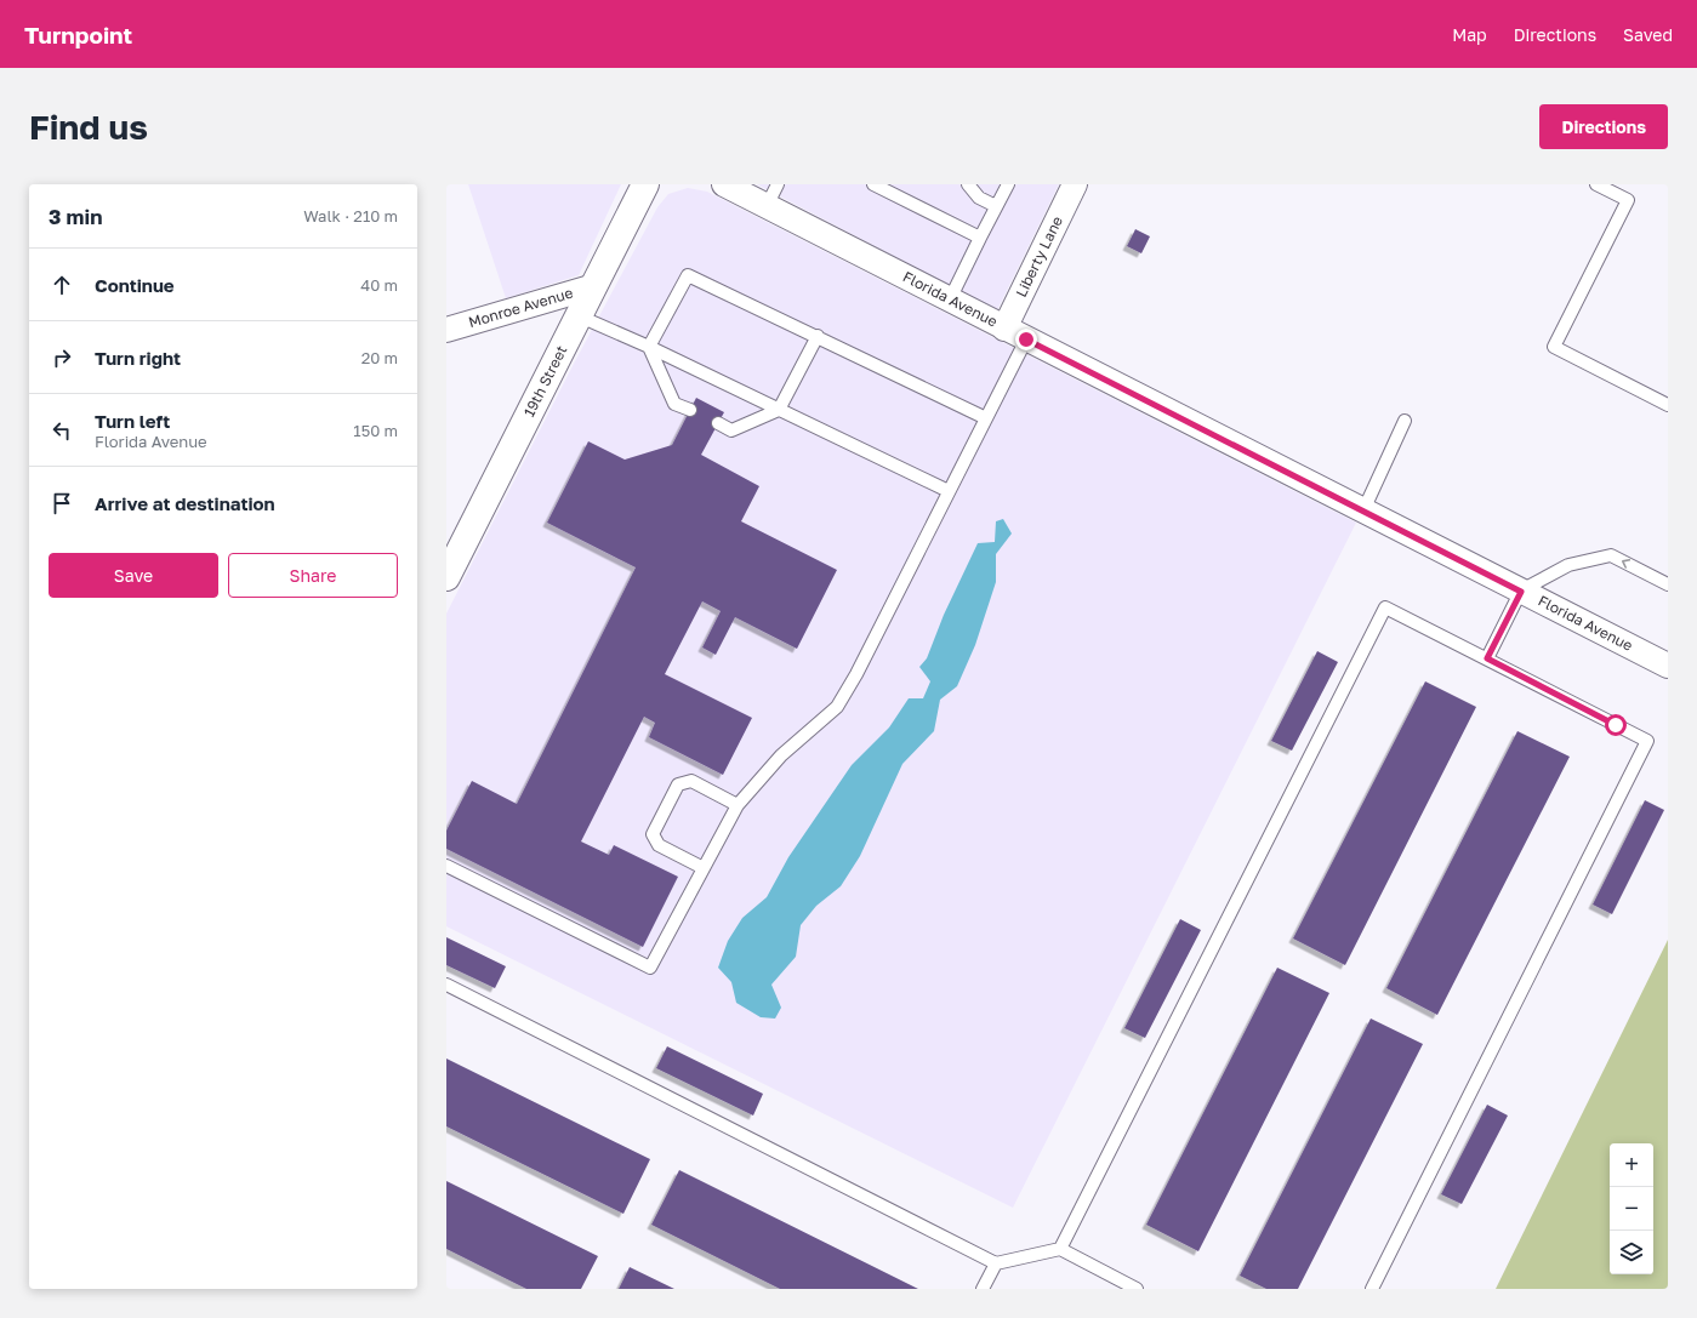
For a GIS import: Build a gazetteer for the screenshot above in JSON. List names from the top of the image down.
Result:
{
  "streets": {
    "main road": ["19th Street"],
    "street": ["Liberty Lane", "Florida Avenue", "Monroe Avenue"]
  },
  "crossings": [
    ["Liberty Lane", "Florida Avenue"],
    ["Monroe Avenue", "19th Street"]
  ],
  "page": {
    "header": "Turnpoint",
    "nav": ["Map", "Directions", "Saved"],
    "buttons": [
      "Directions",
      ["Save", "Share"]
    ],
    "title": "Find us",
    "heading": ["3 min", "Walk · 210 m"],
    "list": [
      ["Continue", "40 m"],
      ["Turn right", "20 m"],
      ["Turn left", "Florida Avenue", "150 m"],
      "Arrive at destination"
    ],
    "map_buttons": ["+", "−"]
  }
}
